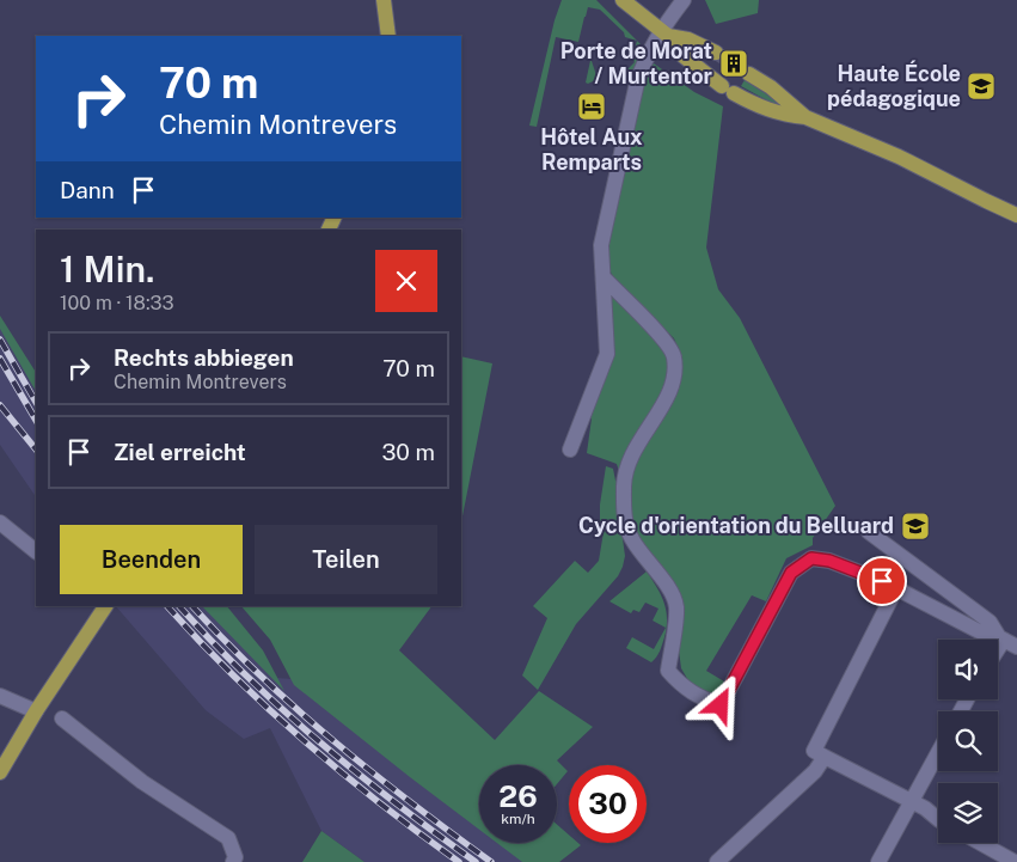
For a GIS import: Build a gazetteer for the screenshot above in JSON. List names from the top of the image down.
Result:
{
  "places": {
    "building": ["Porte de Morat / Murtentor"],
    "school or university": ["Haute École pédagogique", "Cycle d'orientation du Belluard"],
    "hotel": ["Hôtel Aux Remparts"]
  },
  "page": {
    "turn": ["70 m", "Chemin Montrevers"],
    "then": "Dann",
    "heading": ["1 Min.", "100 m · 18:33"],
    "list": [
      {
        "name": "Rechts abbiegen",
        "note": "Chemin Montrevers",
        "value": "70 m"
      },
      {
        "name": "Ziel erreicht",
        "value": "30 m"
      }
    ],
    "buttons": ["Beenden", "Teilen"],
    "speed": "26 km/h",
    "limit": "30"
  }
}
